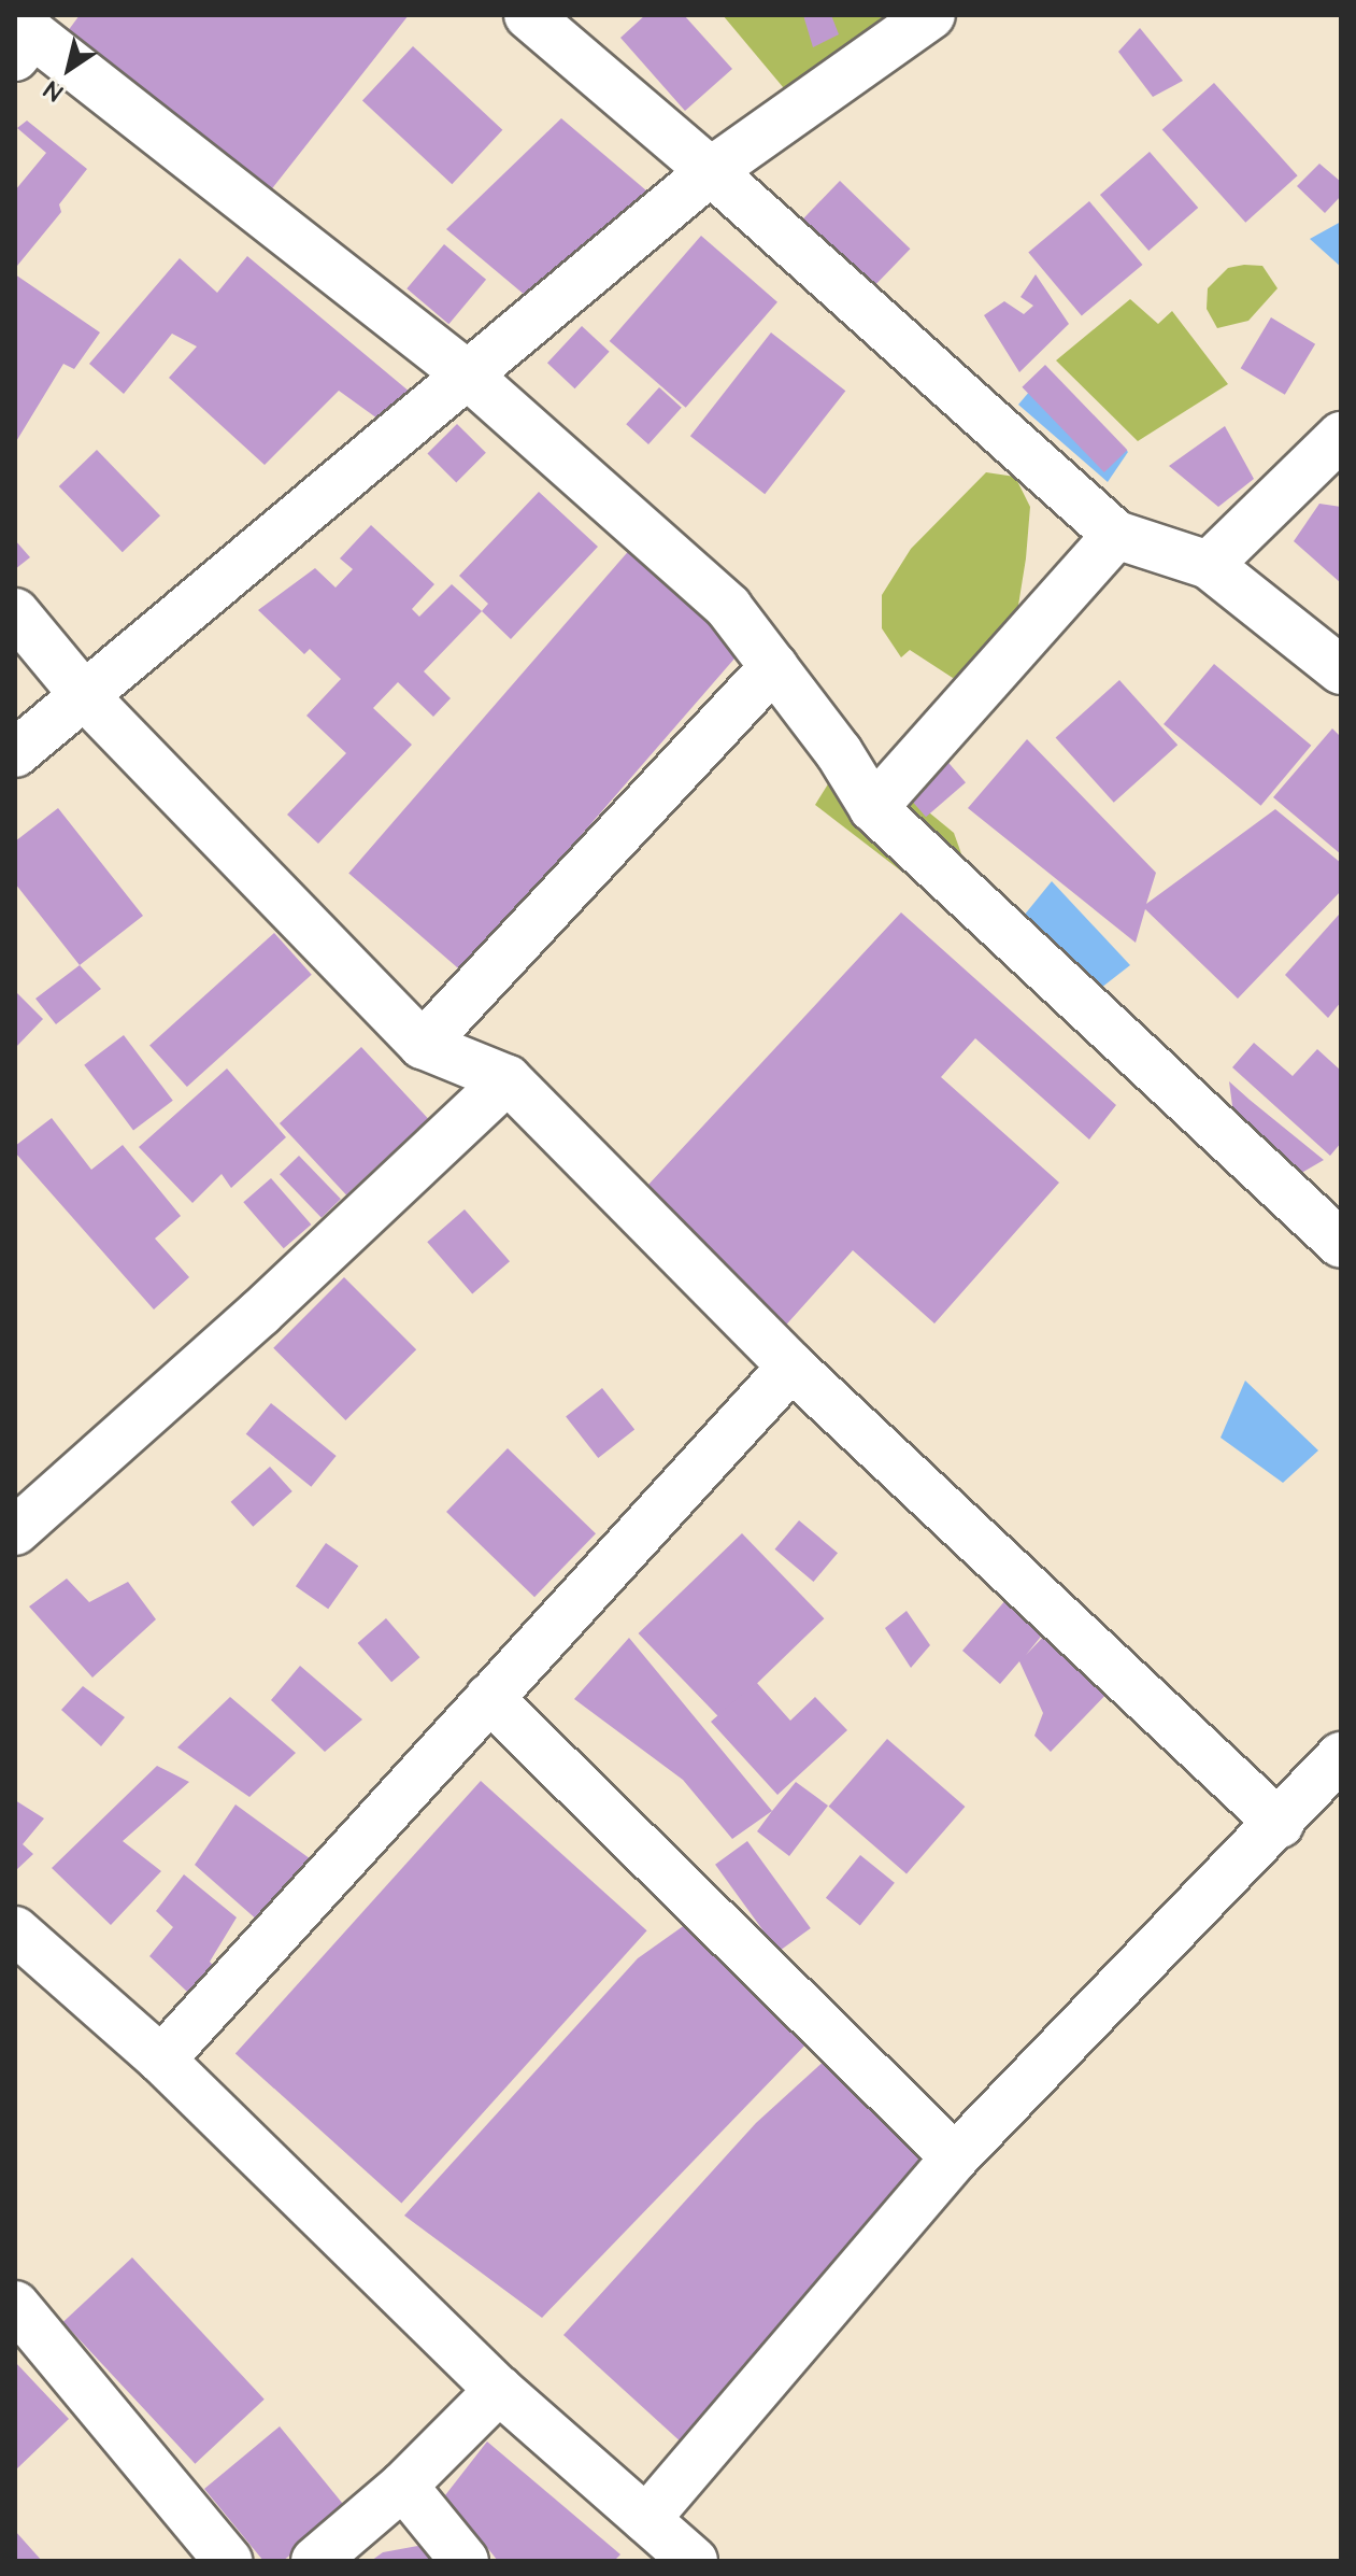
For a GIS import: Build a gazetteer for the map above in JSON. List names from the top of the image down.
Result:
{
  "north": "bottom left"
}
